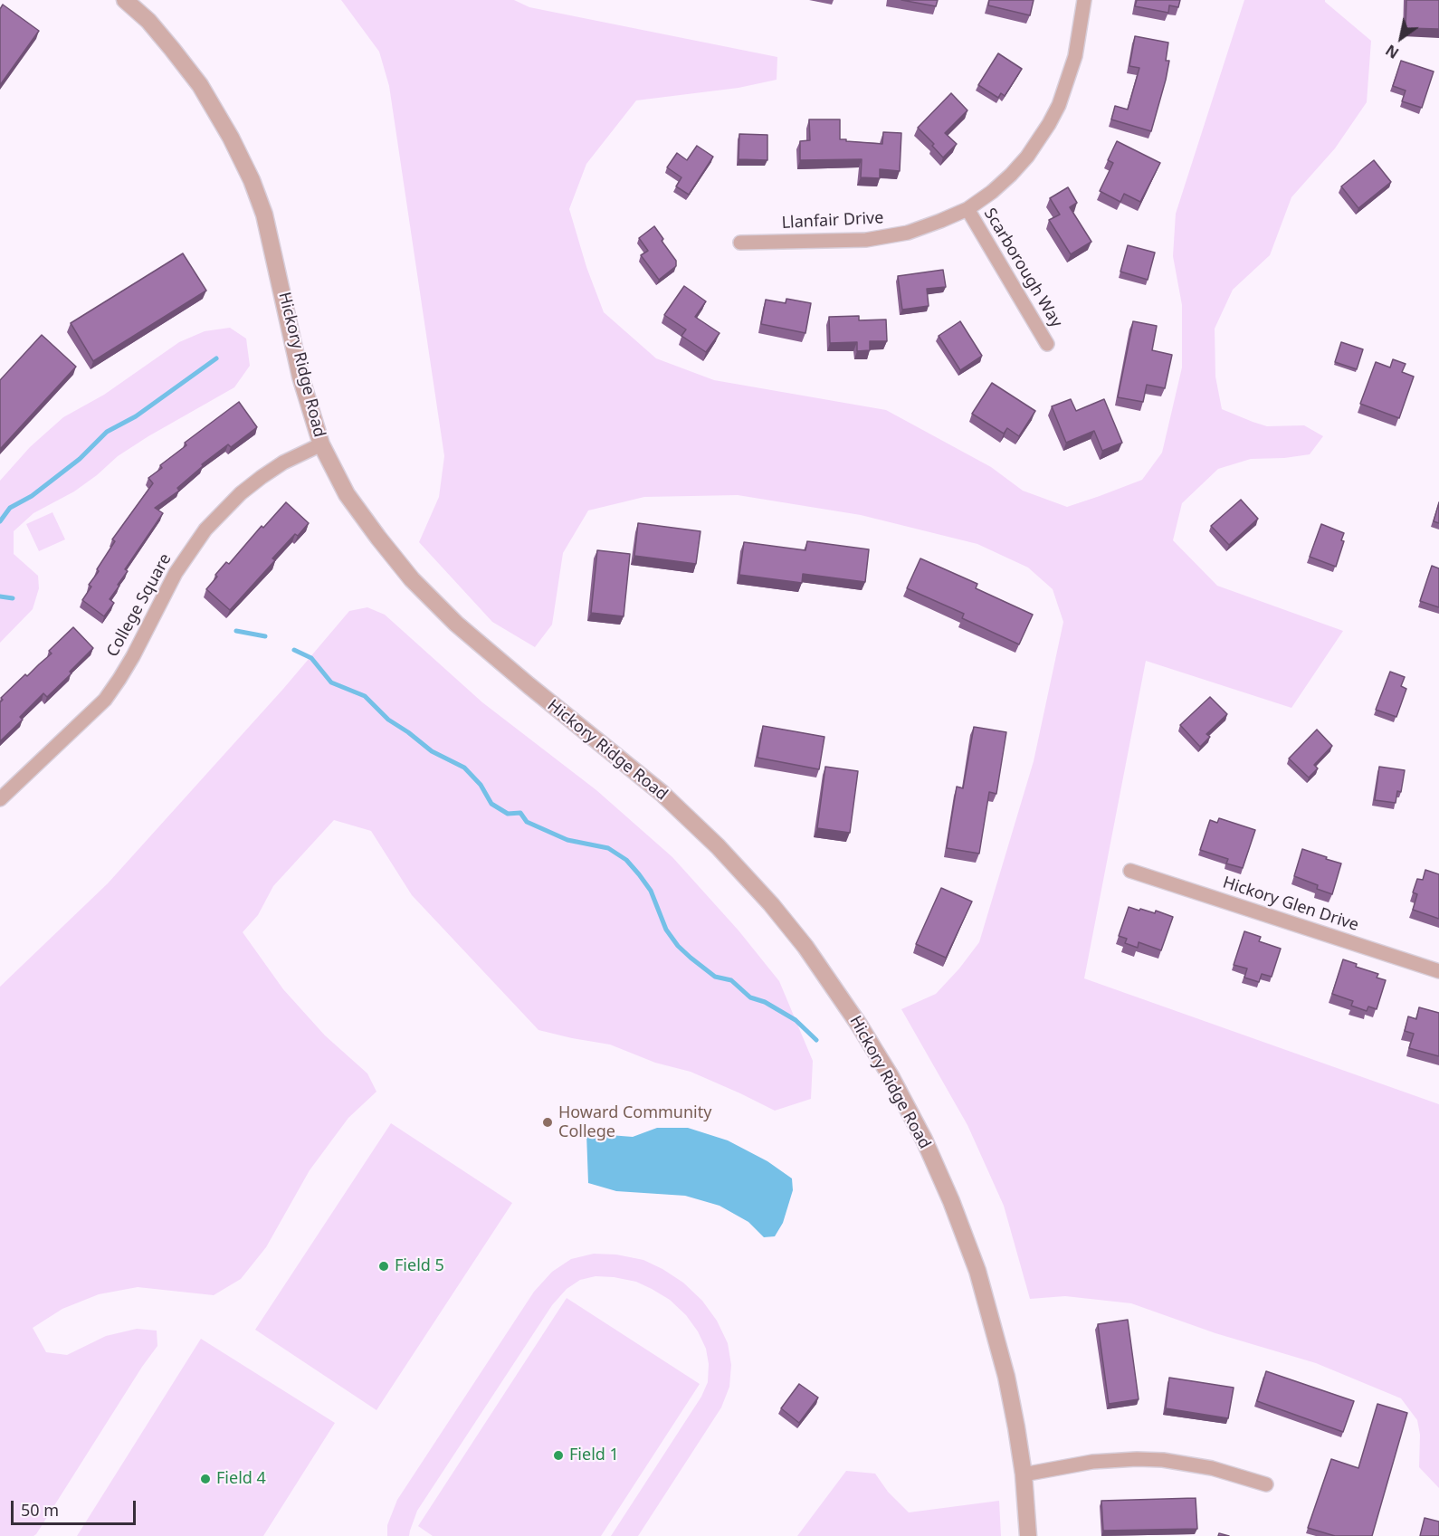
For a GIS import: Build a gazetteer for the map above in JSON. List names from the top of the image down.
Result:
{
  "streets": {
    "street": [
      "Llanfair Drive",
      "Scarborough Way",
      "Hickory Ridge Road",
      "College Square",
      "Hickory Glen Drive"
    ]
  },
  "crossings": [
    ["Llanfair Drive", "Scarborough Way"],
    ["Hickory Ridge Road", "College Square"]
  ],
  "places": [
    "Howard Community College",
    "Field 5",
    "Field 1",
    "Field 4"
  ],
  "scale_bar": "50 m",
  "north": "bottom left"
}
